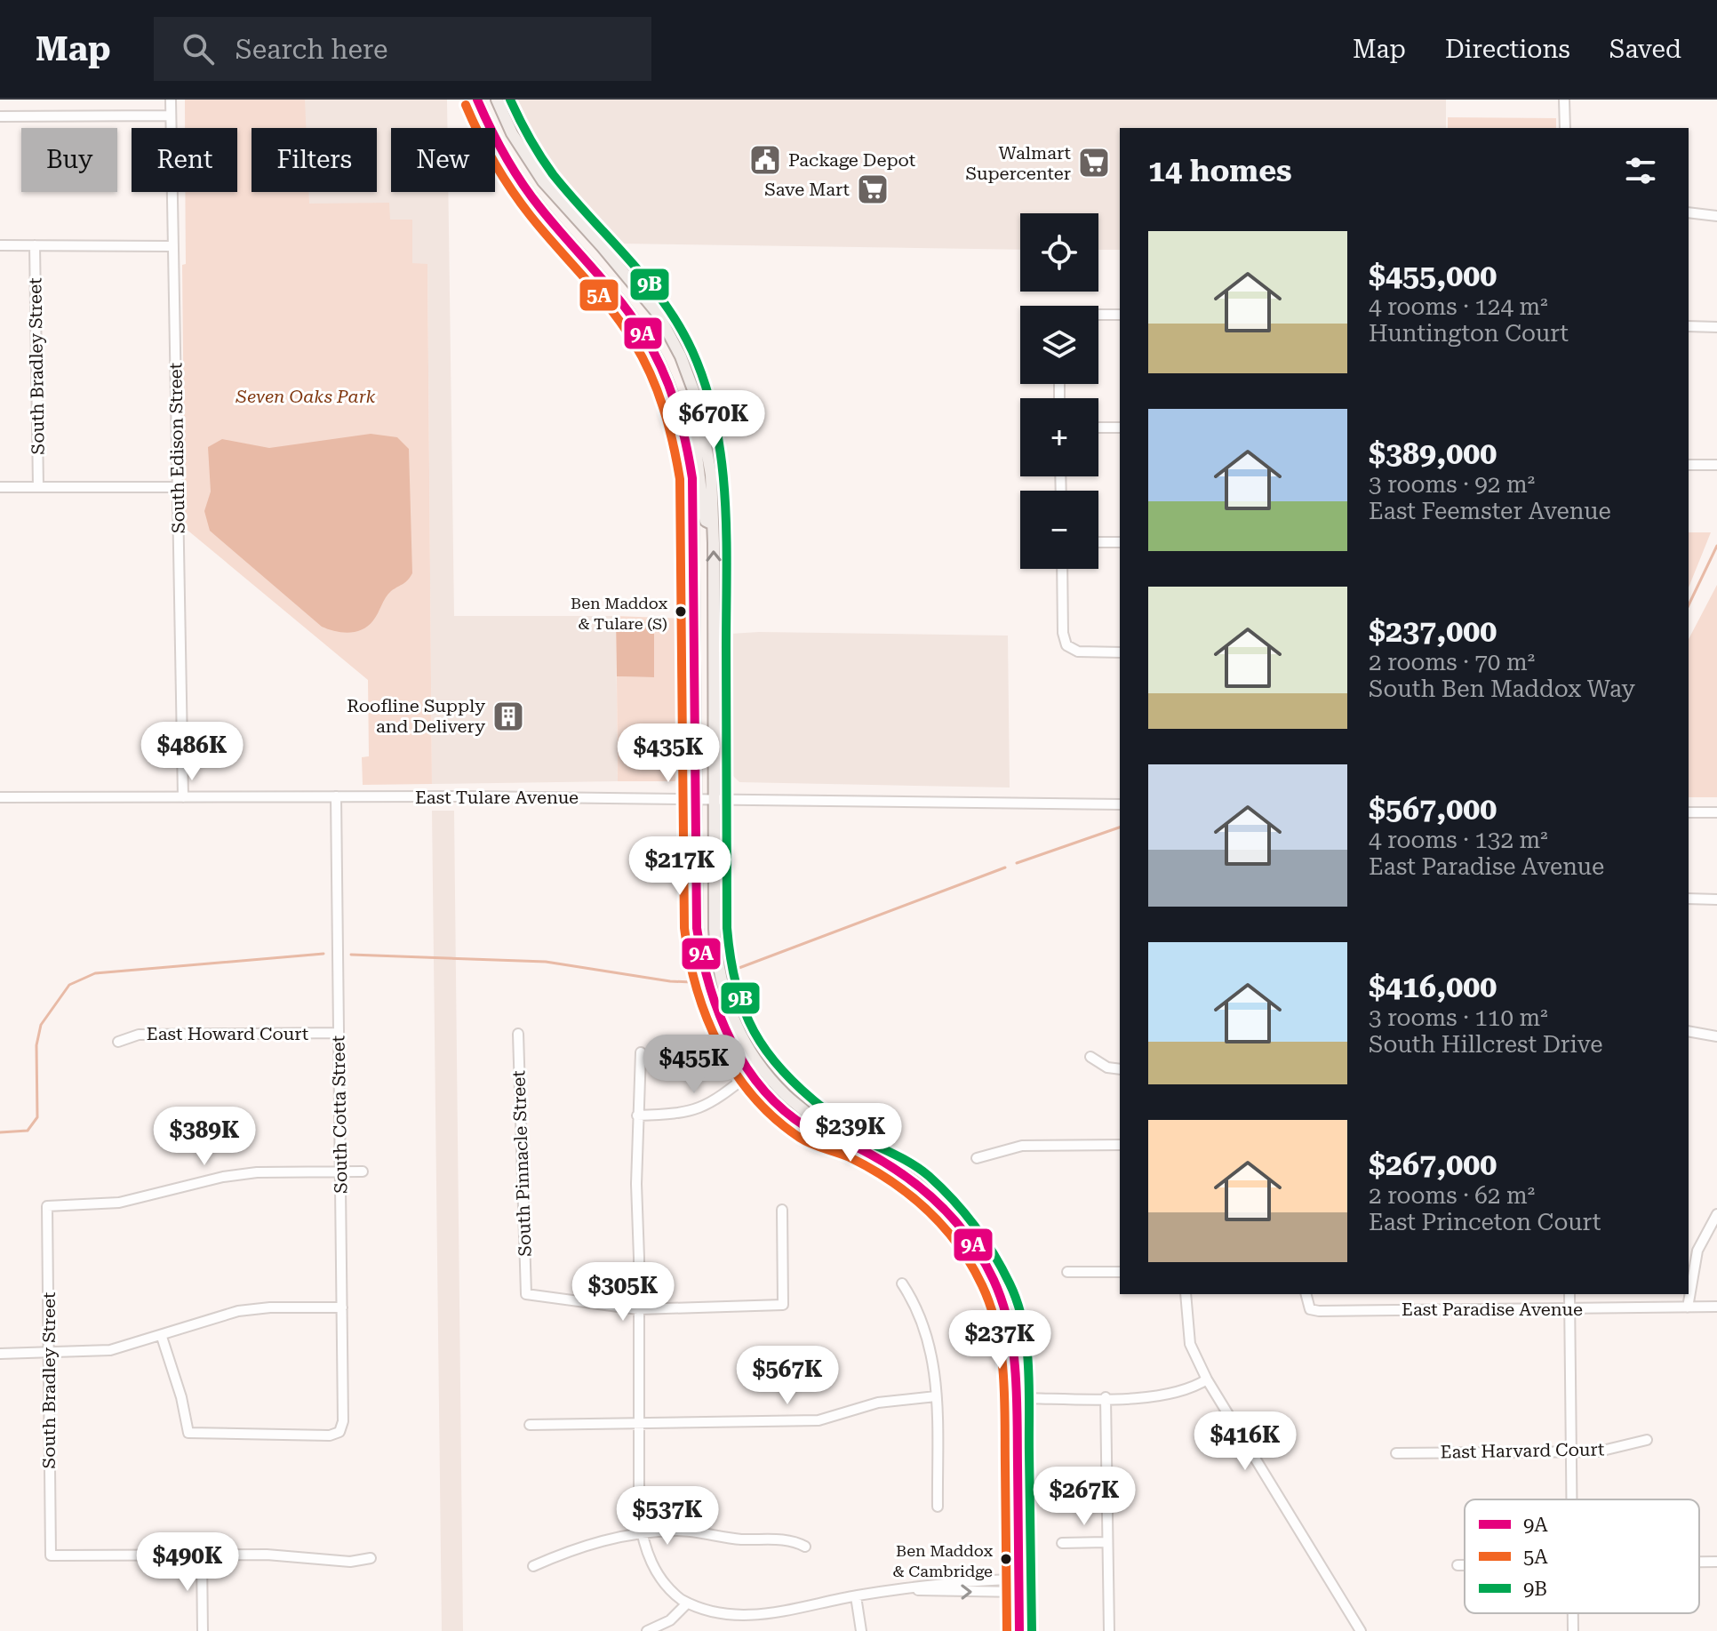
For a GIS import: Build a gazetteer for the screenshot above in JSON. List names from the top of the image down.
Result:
{
  "streets": {
    "street": [
      "South Bradley Street",
      "South Edison Street",
      "East Tulare Avenue",
      "East Howard Court",
      "South Cotta Street",
      "South Pinnacle Street",
      "East Paradise Avenue",
      "East Harvard Court"
    ]
  },
  "crossings": [
    ["South Bradley Street", "South Cotta Street"],
    ["South Edison Street", "East Tulare Avenue"],
    ["East Tulare Avenue", "South Cotta Street"],
    ["East Howard Court", "South Cotta Street"]
  ],
  "parks": ["Seven Oaks Park"],
  "places": {
    "public building": ["Package Depot"],
    "supermarket": ["Walmart Supercenter", "Save Mart"],
    "other": ["Ben Maddox & Tulare (S)", "Ben Maddox & Cambridge"],
    "building": ["Roofline Supply and Delivery"]
  },
  "lines": ["transit line 9A", "transit line 9B", "transit line 5A"],
  "legend": ["9A", "5A", "9B"],
  "page": {
    "header": "Map",
    "search": "Search here",
    "nav": ["Map", "Directions", "Saved"],
    "chip": [
      "Buy",
      "Rent",
      "Filters",
      "New"
    ],
    "heading": "14 homes",
    "map_buttons": ["+", "−"],
    "list": [
      {
        "name": "$455,000",
        "note": "4 rooms · 124 m² · Huntington Court"
      },
      {
        "name": "$389,000",
        "note": "3 rooms · 92 m² · East Feemster Avenue"
      },
      {
        "name": "$237,000",
        "note": "2 rooms · 70 m² · South Ben Maddox Way"
      },
      {
        "name": "$567,000",
        "note": "4 rooms · 132 m² · East Paradise Avenue"
      },
      {
        "name": "$416,000",
        "note": "3 rooms · 110 m² · South Hillcrest Drive"
      },
      {
        "name": "$267,000",
        "note": "2 rooms · 62 m² · East Princeton Court"
      }
    ],
    "price": [
      "$670K",
      "$486K",
      "$435K",
      "$217K",
      "$455K",
      "$239K",
      "$389K",
      "$305K",
      "$237K",
      "$567K",
      "$416K",
      "$267K",
      "$537K",
      "$490K"
    ]
  }
}
